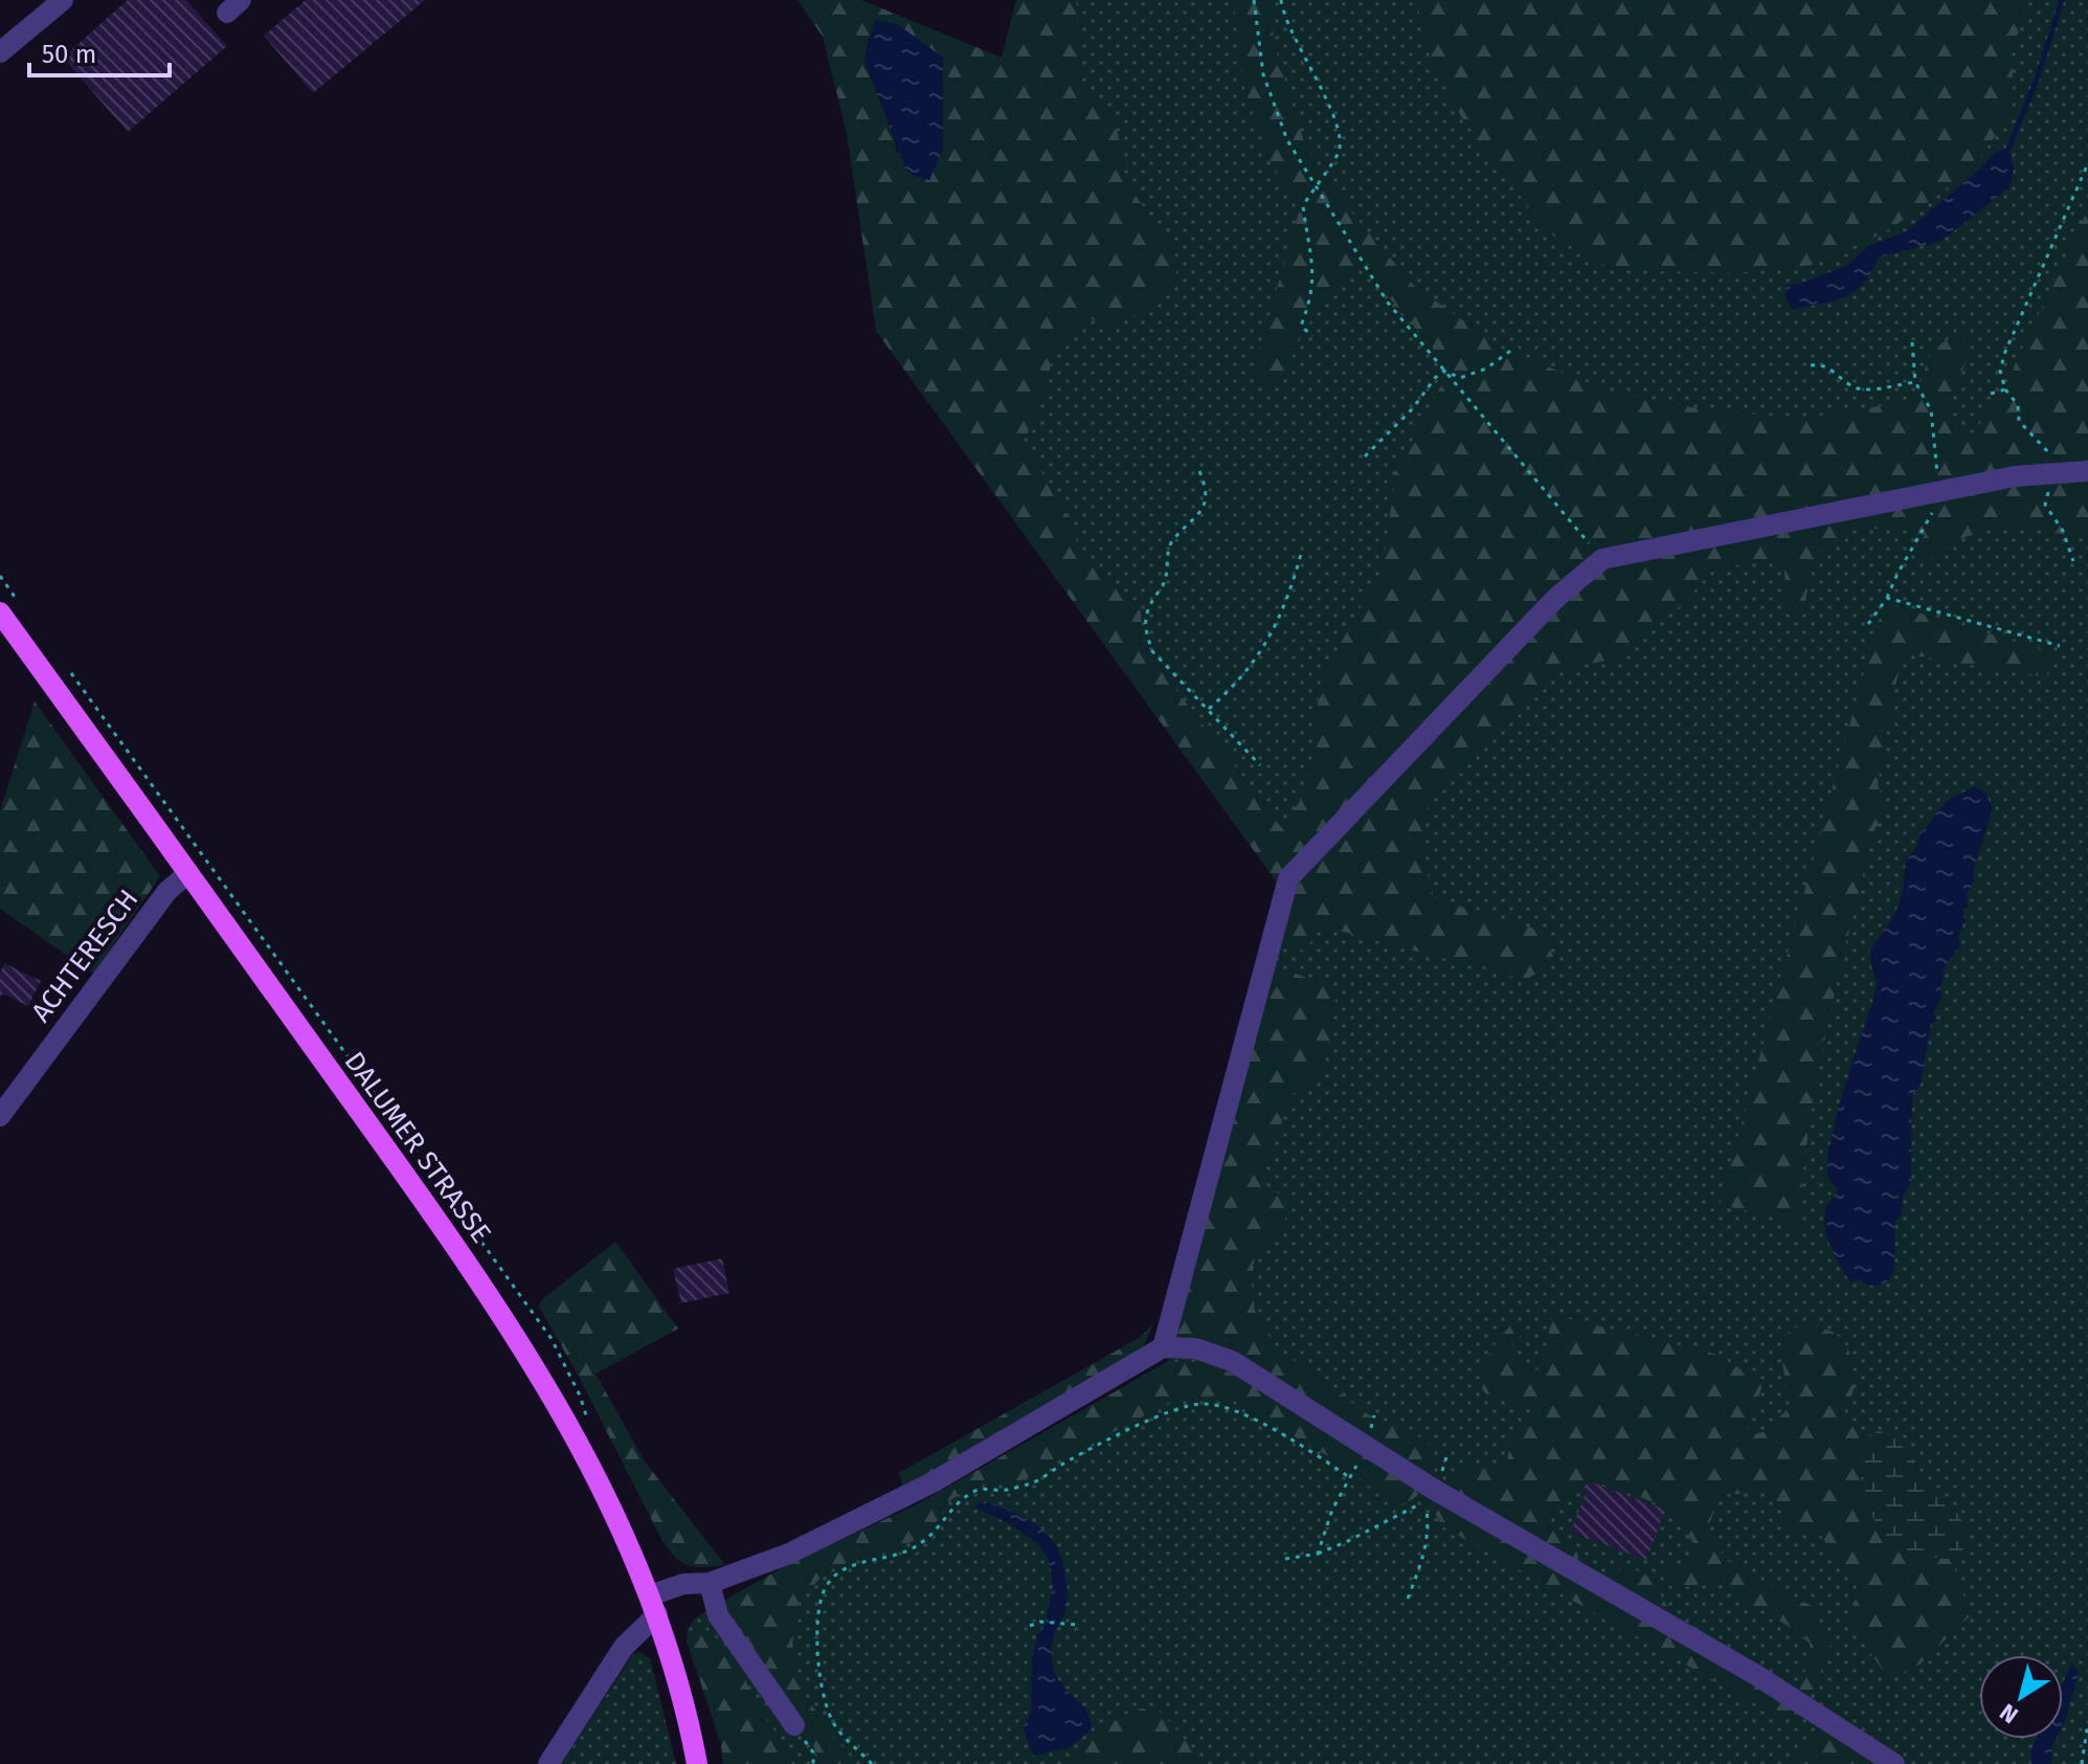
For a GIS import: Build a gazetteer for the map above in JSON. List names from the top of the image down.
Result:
{
  "streets": {
    "main road": ["DALUMER STRASSE"],
    "street": ["ACHTERESCH"]
  },
  "crossings": [
    ["ACHTERESCH", "DALUMER STRASSE"]
  ],
  "scale_bar": "50 m",
  "north": "bottom left"
}
